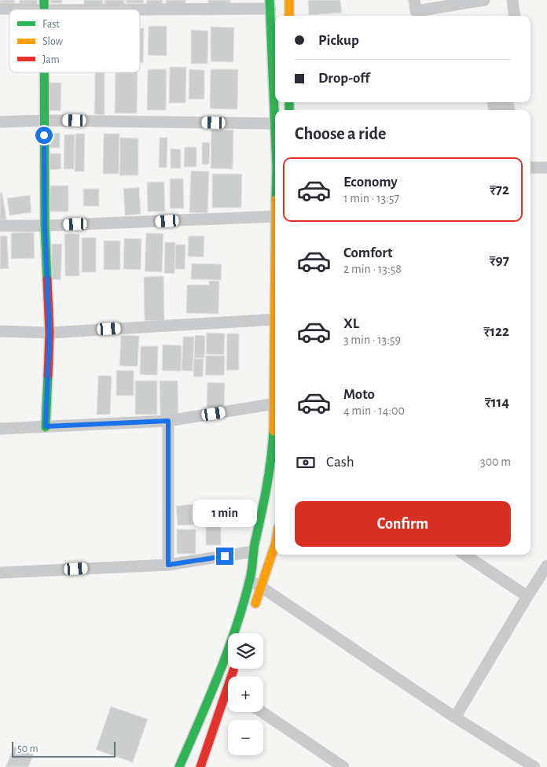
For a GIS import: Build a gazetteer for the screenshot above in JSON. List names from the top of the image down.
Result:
{
  "legend": ["Fast", "Slow", "Jam"],
  "scale_bar": "50 m",
  "page": {
    "banner": ["Pickup", "Drop-off"],
    "heading": "Choose a ride",
    "list": [
      {
        "name": "Economy",
        "note": "1 min · 13:57",
        "value": "₹72"
      },
      {
        "name": "Comfort",
        "note": "2 min · 13:58",
        "value": "₹97"
      },
      {
        "name": "XL",
        "note": "3 min · 13:59",
        "value": "₹122"
      },
      {
        "name": "Moto",
        "note": "4 min · 14:00",
        "value": "₹114"
      }
    ],
    "pay": ["Cash", "300 m"],
    "buttons": "Confirm",
    "bubble": "1 min",
    "map_buttons": ["+", "−"],
    "scale": "50 m"
  }
}
